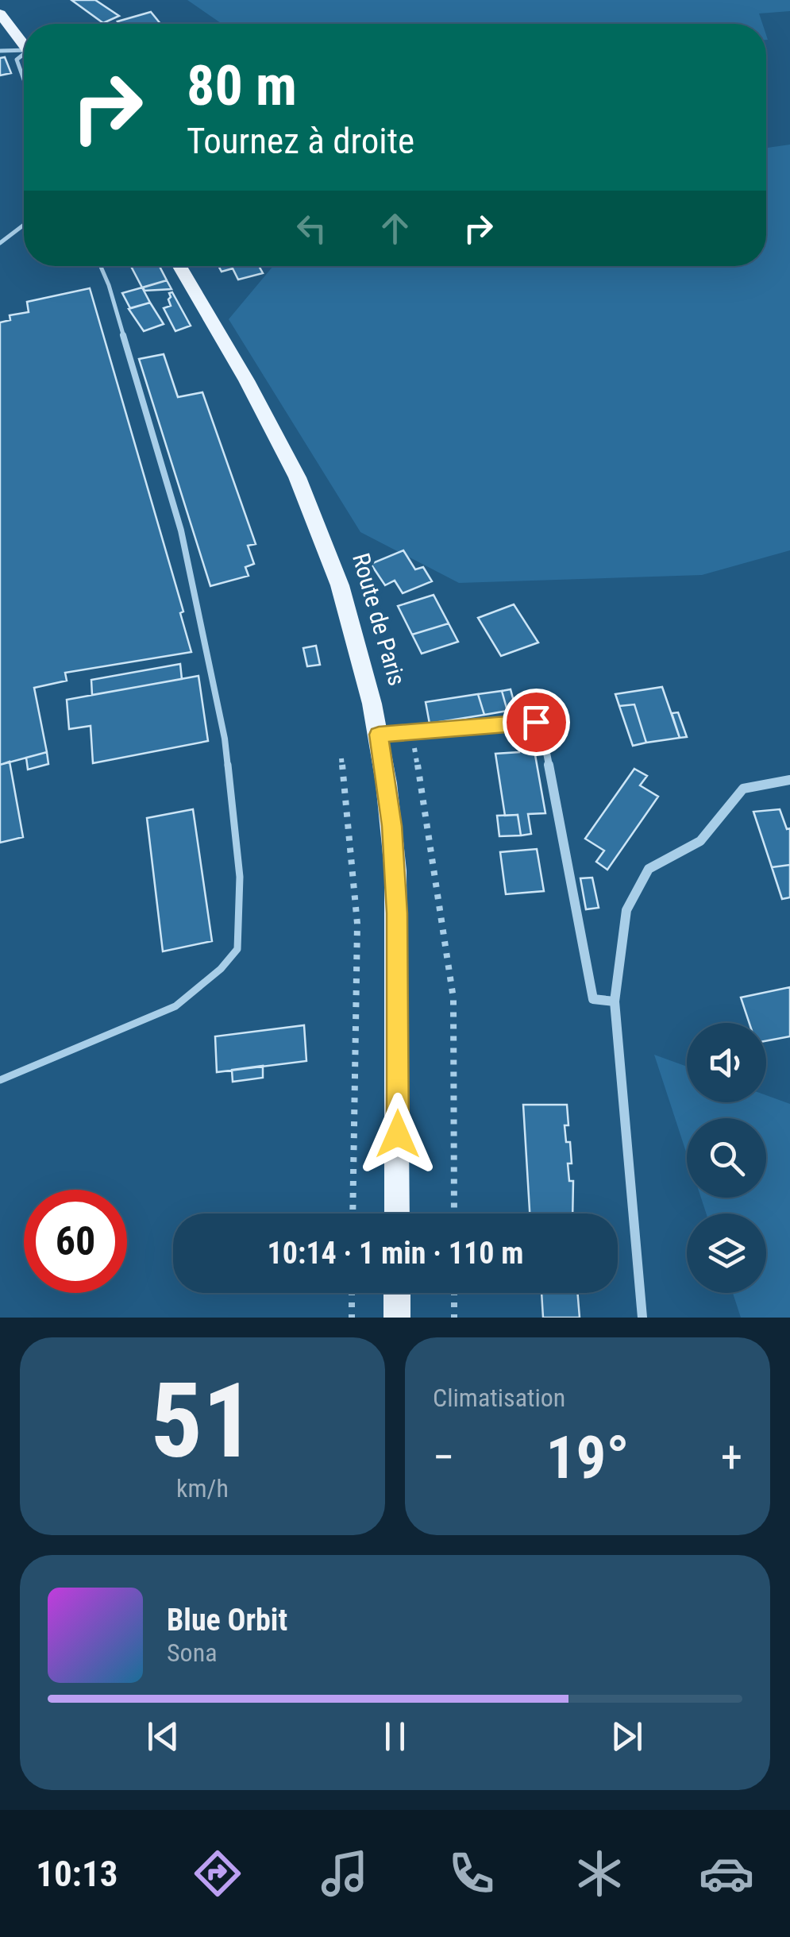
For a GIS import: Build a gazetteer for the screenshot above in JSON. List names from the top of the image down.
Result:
{
  "streets": {
    "main road": ["Route de Paris"]
  },
  "page": {
    "turn": ["80 m", "Tournez à droite"],
    "limit": "60",
    "trip": "10:14 · 1 min · 110 m",
    "tile": [
      ["51", "km/h"],
      "Climatisation"
    ],
    "heat": ["−", "19°", "+"],
    "song": ["Blue Orbit", "Sona"],
    "tabs": "10:13"
  }
}
